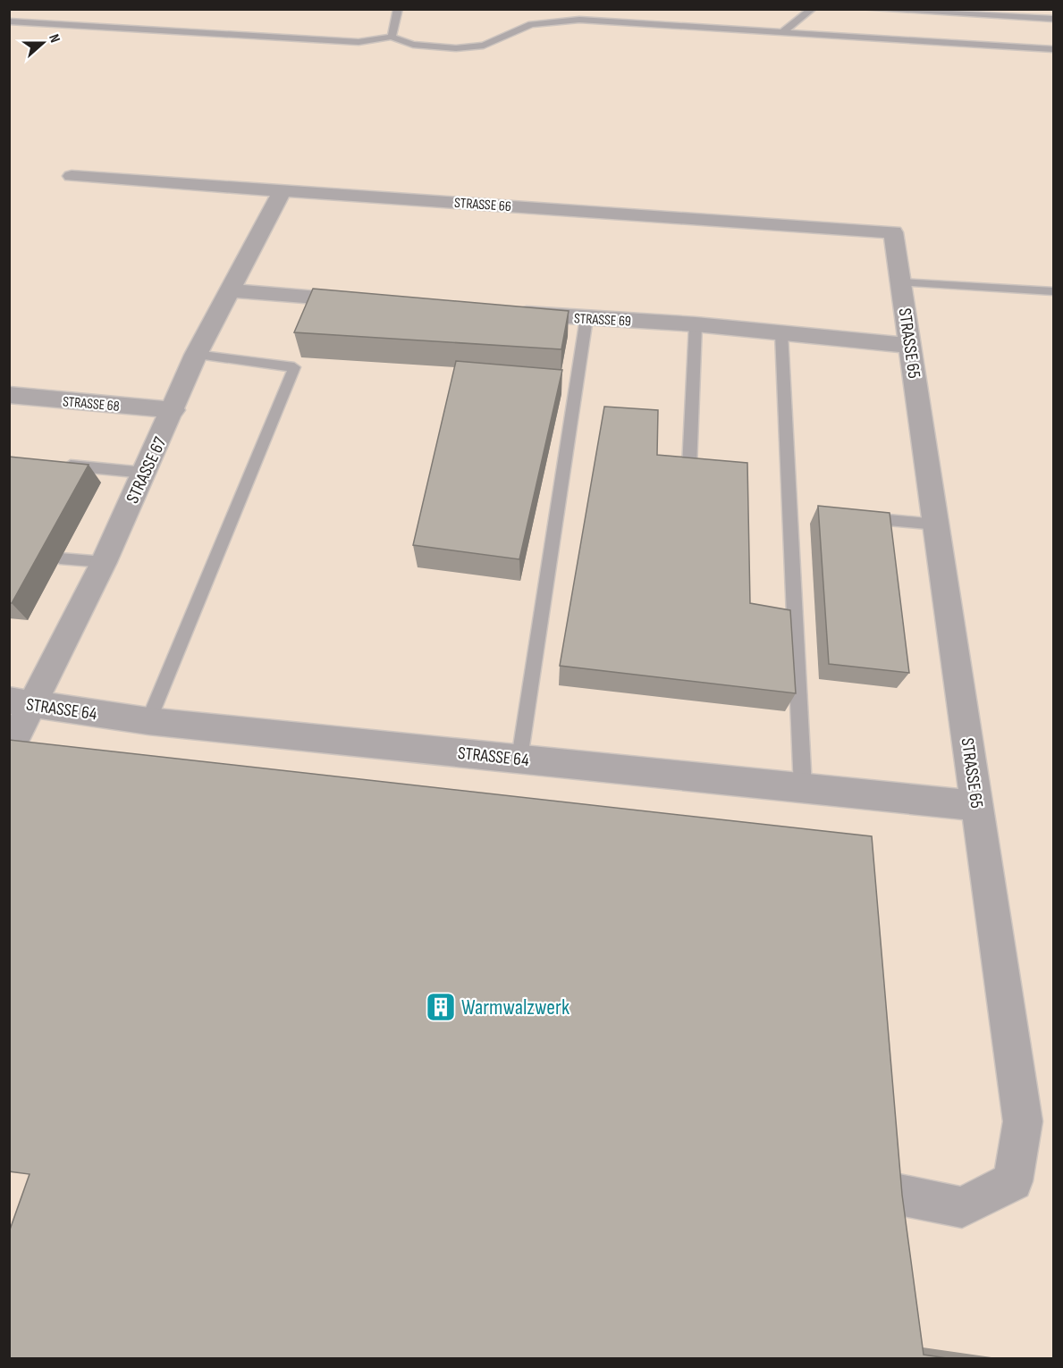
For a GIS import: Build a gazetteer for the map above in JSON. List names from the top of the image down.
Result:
{
  "streets": {
    "street": [
      "STRASSE 66",
      "STRASSE 69",
      "STRASSE 65",
      "STRASSE 68",
      "STRASSE 67",
      "STRASSE 64"
    ]
  },
  "crossings": [
    ["STRASSE 66", "STRASSE 65"],
    ["STRASSE 66", "STRASSE 67"],
    ["STRASSE 69", "STRASSE 65"],
    ["STRASSE 65", "STRASSE 64"],
    ["STRASSE 68", "STRASSE 67"],
    ["STRASSE 67", "STRASSE 64"]
  ],
  "places": {
    "building": ["Warmwalzwerk"]
  },
  "north": "right"
}
